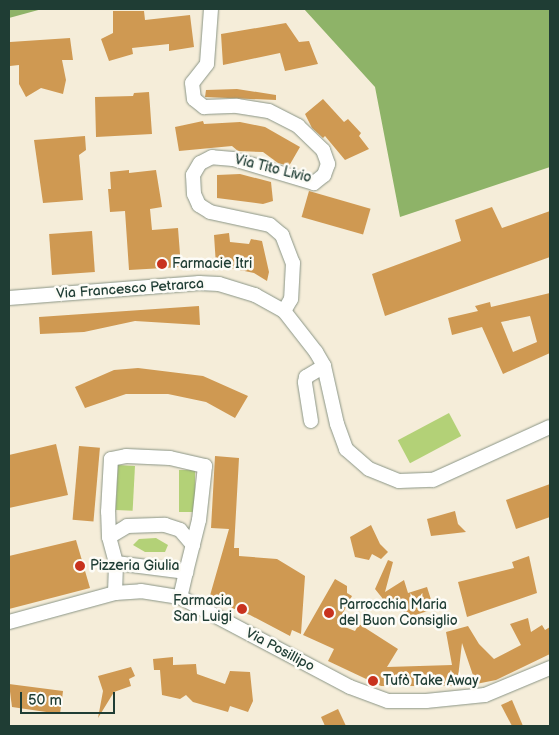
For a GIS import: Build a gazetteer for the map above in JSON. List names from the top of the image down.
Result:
{
  "streets": {
    "street": ["Via Tito Livio", "Via Francesco Petrarca", "Via Posillipo"]
  },
  "crossings": [
    ["Via Tito Livio", "Via Francesco Petrarca"]
  ],
  "places": [
    "Farmacie Itri",
    "Pizzeria Giulia",
    "Farmacia San Luigi",
    "Parrocchia Maria del Buon Consiglio",
    "Tufò Take Away"
  ],
  "scale_bar": "50 m"
}
